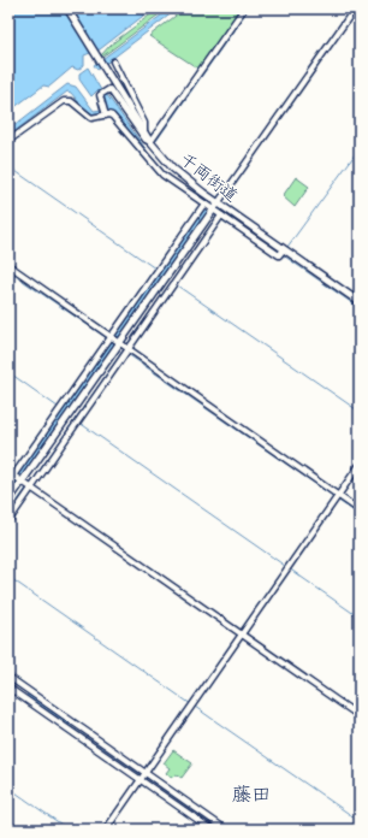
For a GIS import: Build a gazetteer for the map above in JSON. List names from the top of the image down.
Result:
{
  "streets": {
    "street": ["千両街道"]
  },
  "districts": ["藤田"]
}
